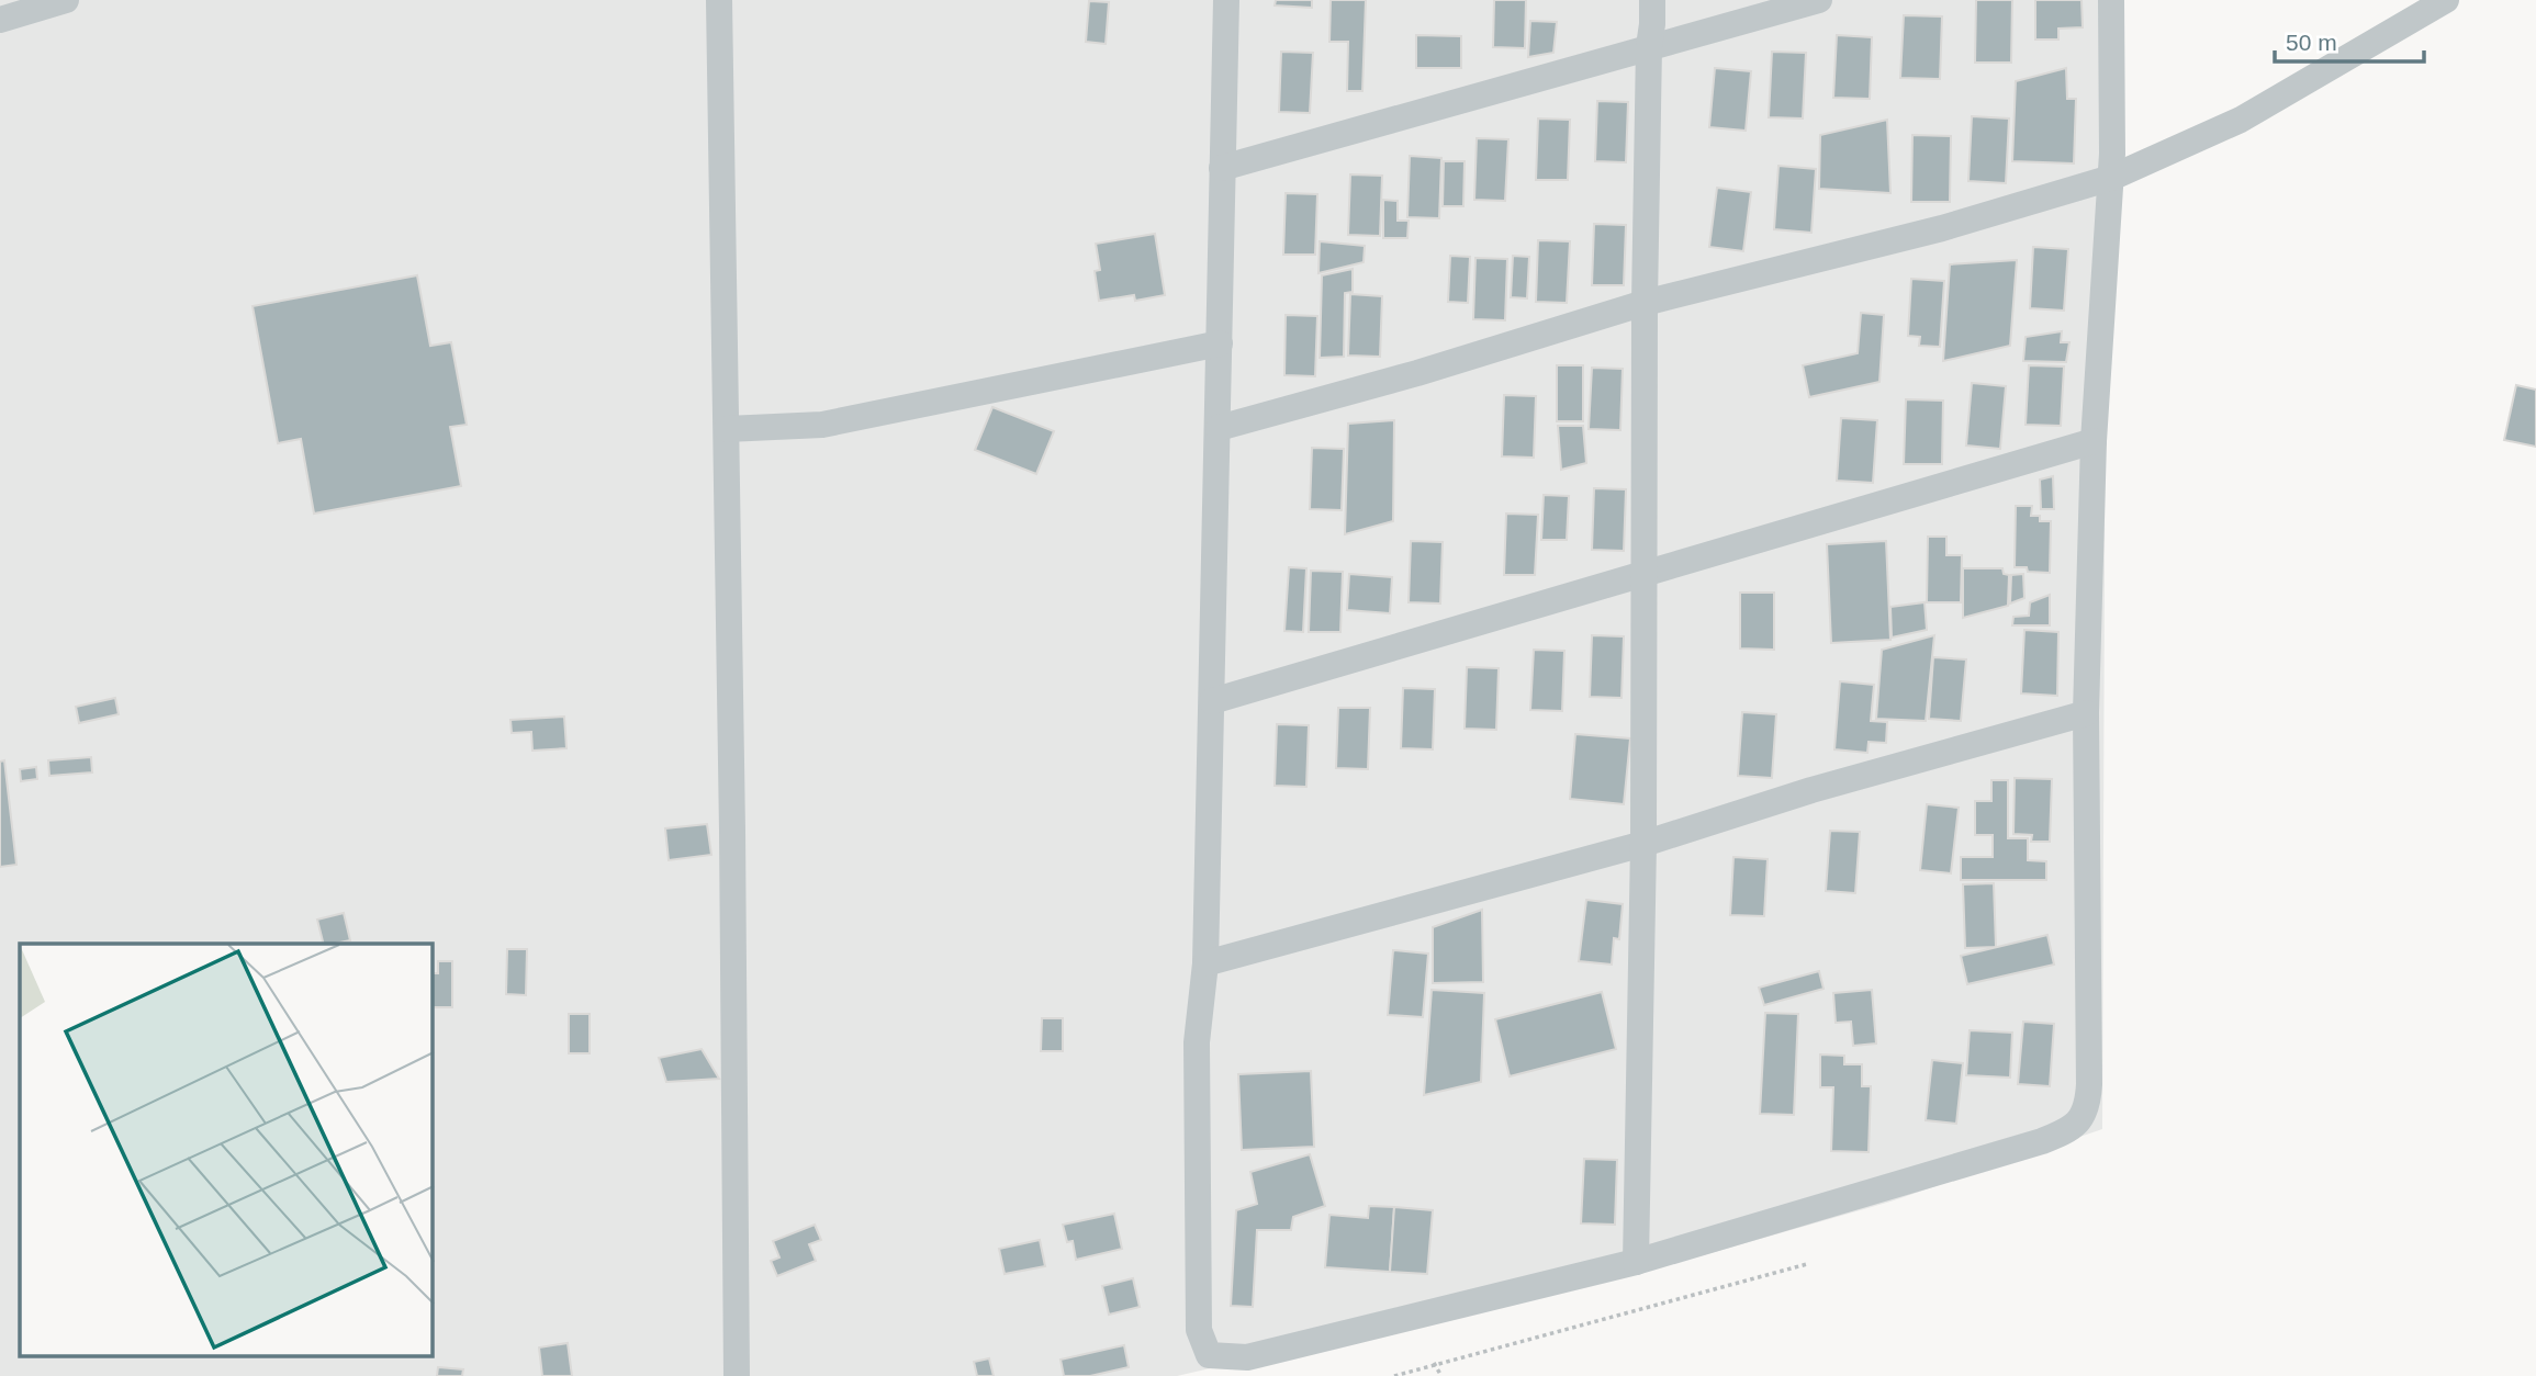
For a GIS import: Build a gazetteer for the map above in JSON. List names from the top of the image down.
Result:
{
  "scale_bar": "50 m"
}
